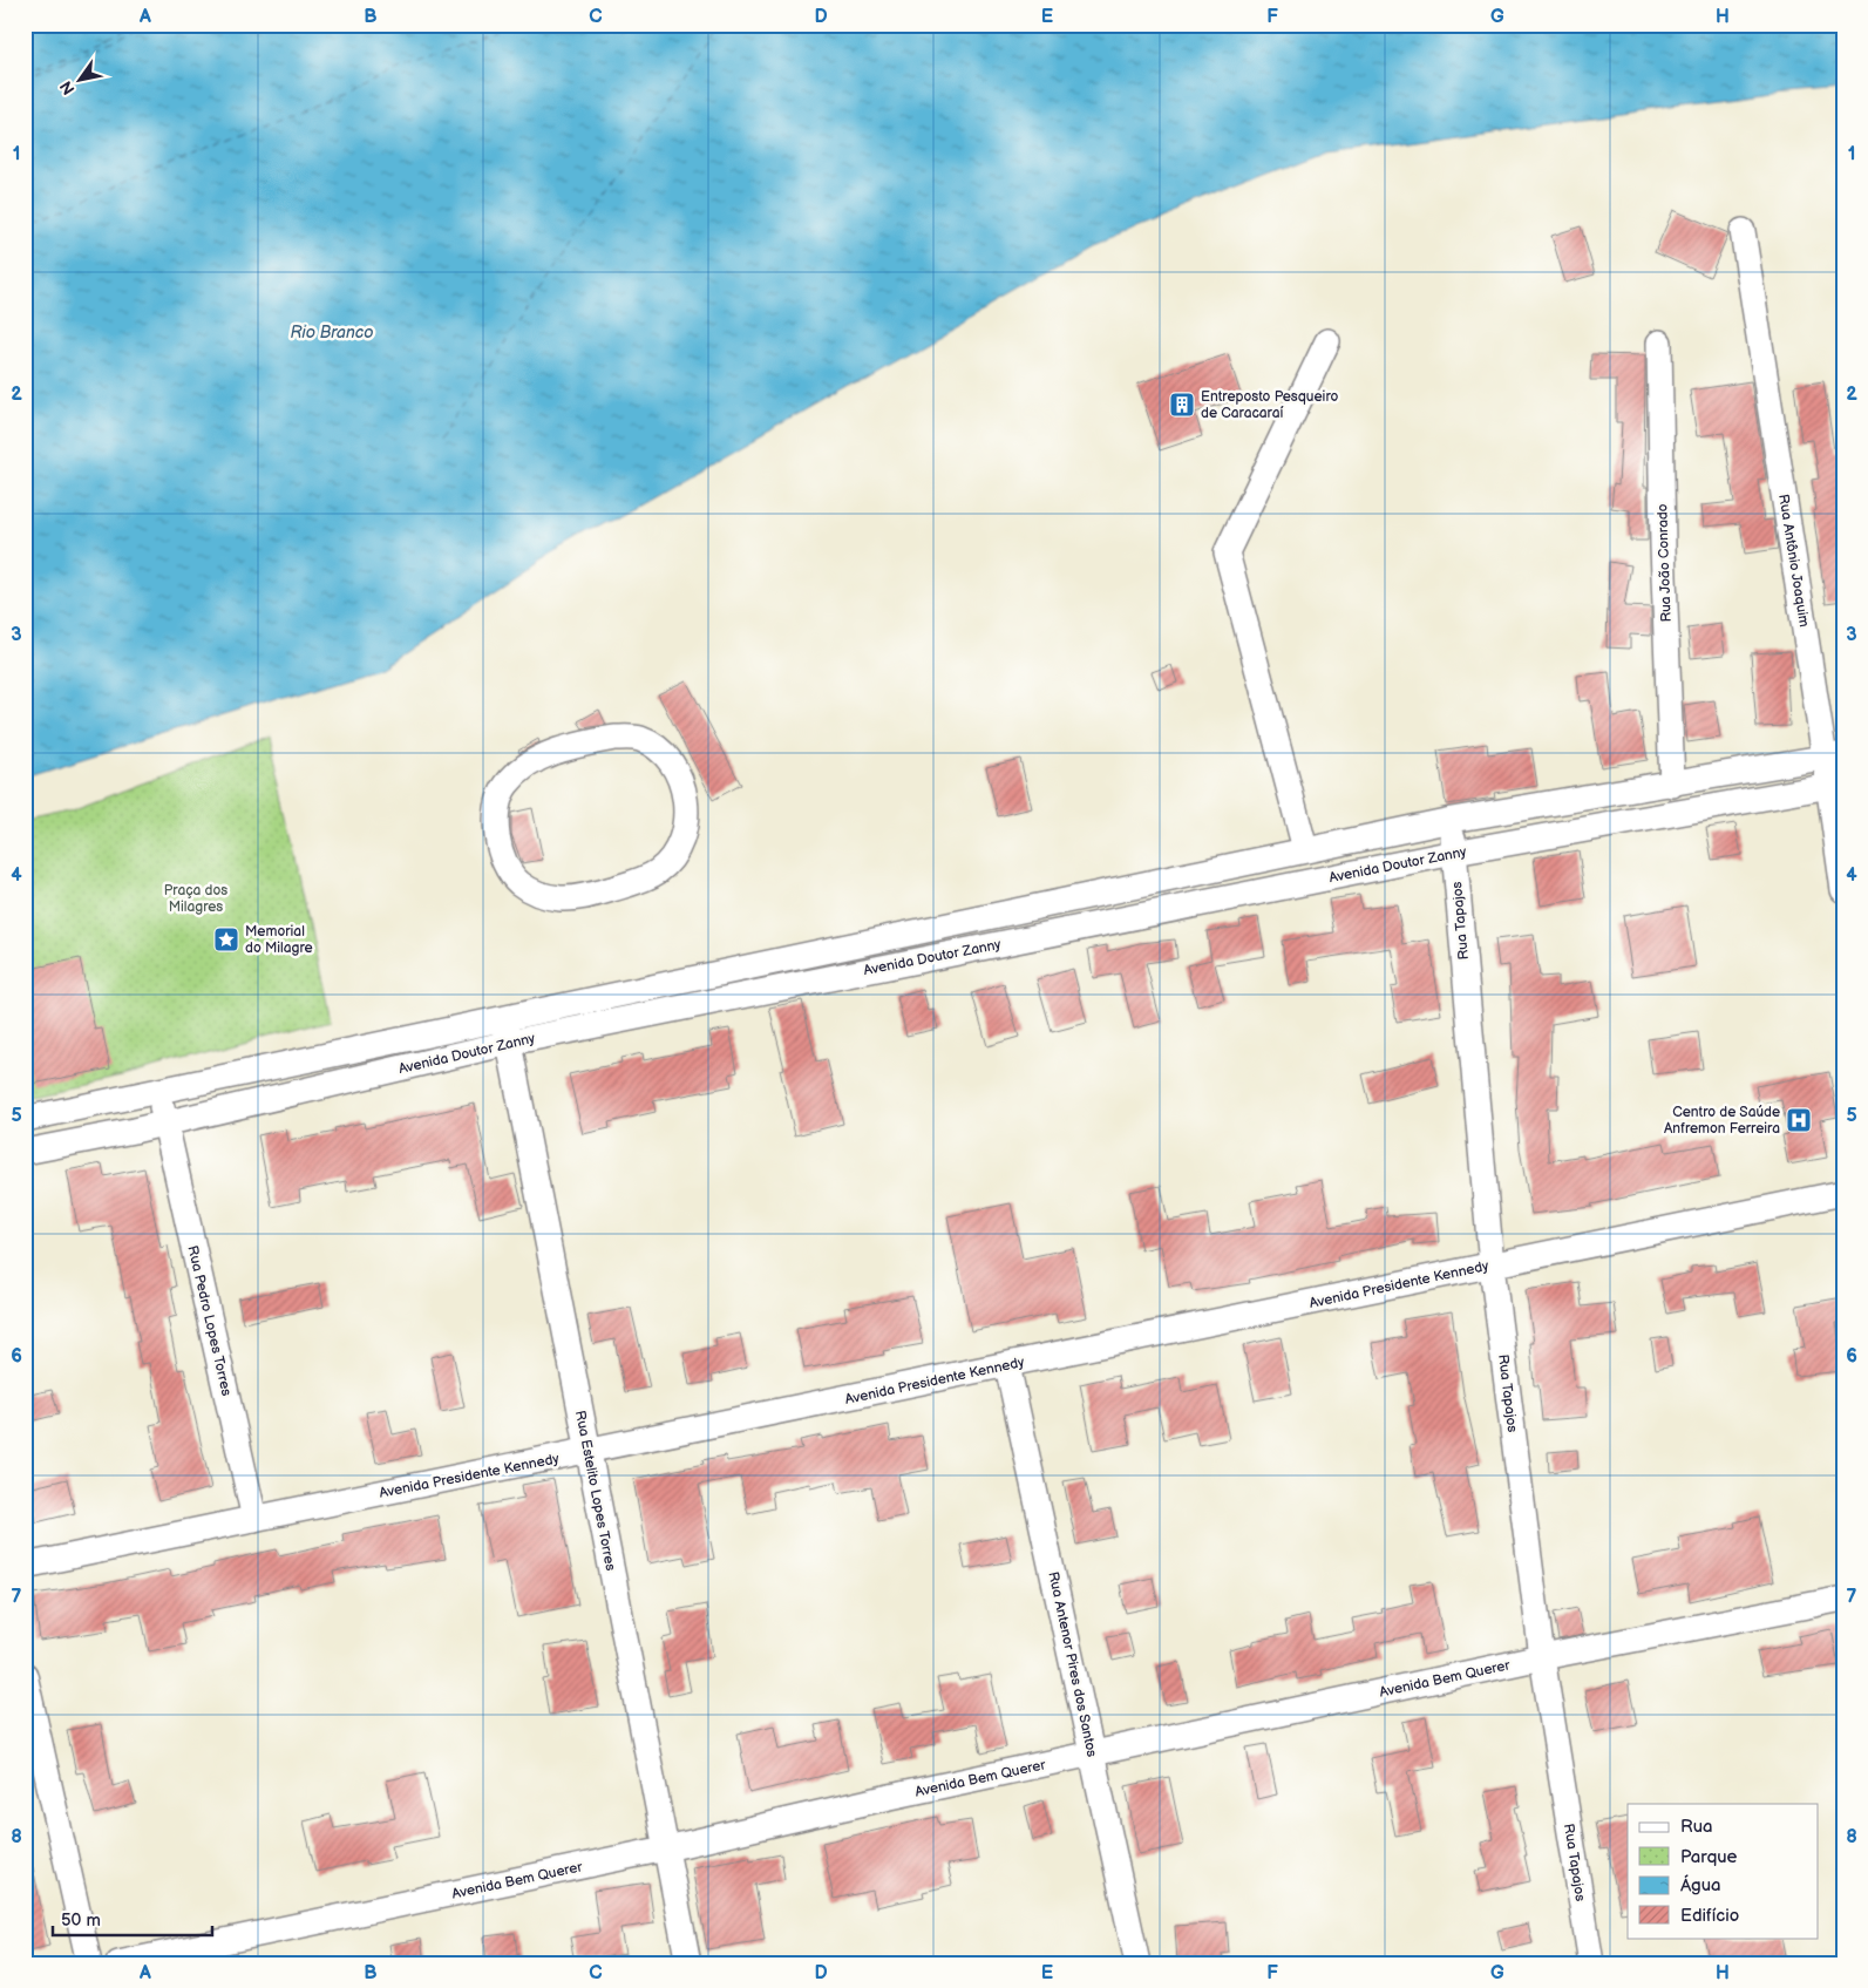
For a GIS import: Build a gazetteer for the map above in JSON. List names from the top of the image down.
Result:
{
  "streets": {
    "street": [
      "Rua Antônio Joaquim",
      "Rua João Conrado",
      "Avenida Doutor Zanny",
      "Rua Tapajos",
      "Avenida Presidente Kennedy",
      "Rua Pedro Lopes Torres",
      "Rua Estelito Lopes Torres",
      "Rua Antenor Pires dos Santos",
      "Avenida Bem Querer"
    ]
  },
  "crossings": [
    ["Rua Antônio Joaquim", "Avenida Doutor Zanny"],
    ["Rua João Conrado", "Avenida Doutor Zanny"],
    ["Avenida Doutor Zanny", "Rua Tapajos"],
    ["Avenida Doutor Zanny", "Rua Pedro Lopes Torres"],
    ["Avenida Doutor Zanny", "Rua Estelito Lopes Torres"],
    ["Rua Tapajos", "Avenida Presidente Kennedy"],
    ["Rua Tapajos", "Avenida Bem Querer"],
    ["Avenida Presidente Kennedy", "Rua Pedro Lopes Torres"],
    ["Avenida Presidente Kennedy", "Rua Estelito Lopes Torres"],
    ["Avenida Presidente Kennedy", "Rua Antenor Pires dos Santos"],
    ["Rua Estelito Lopes Torres", "Avenida Bem Querer"],
    ["Rua Antenor Pires dos Santos", "Avenida Bem Querer"]
  ],
  "water": ["Rio Branco"],
  "parks": ["Praça dos Milagres"],
  "places": {
    "building": ["Entreposto Pesqueiro de Caracaraí"],
    "place": ["Memorial do Milagre"],
    "hospital": ["Centro de Saúde Anfremon Ferreira"]
  },
  "legend": [
    "Rua",
    "Parque",
    "Água",
    "Edifício"
  ],
  "scale_bar": "50 m",
  "north": "bottom left",
  "grid": {
    "columns": [
      "A",
      "B",
      "C",
      "D",
      "E",
      "F",
      "G",
      "H"
    ],
    "rows": [
      "1",
      "2",
      "3",
      "4",
      "5",
      "6",
      "7",
      "8"
    ]
  }
}
